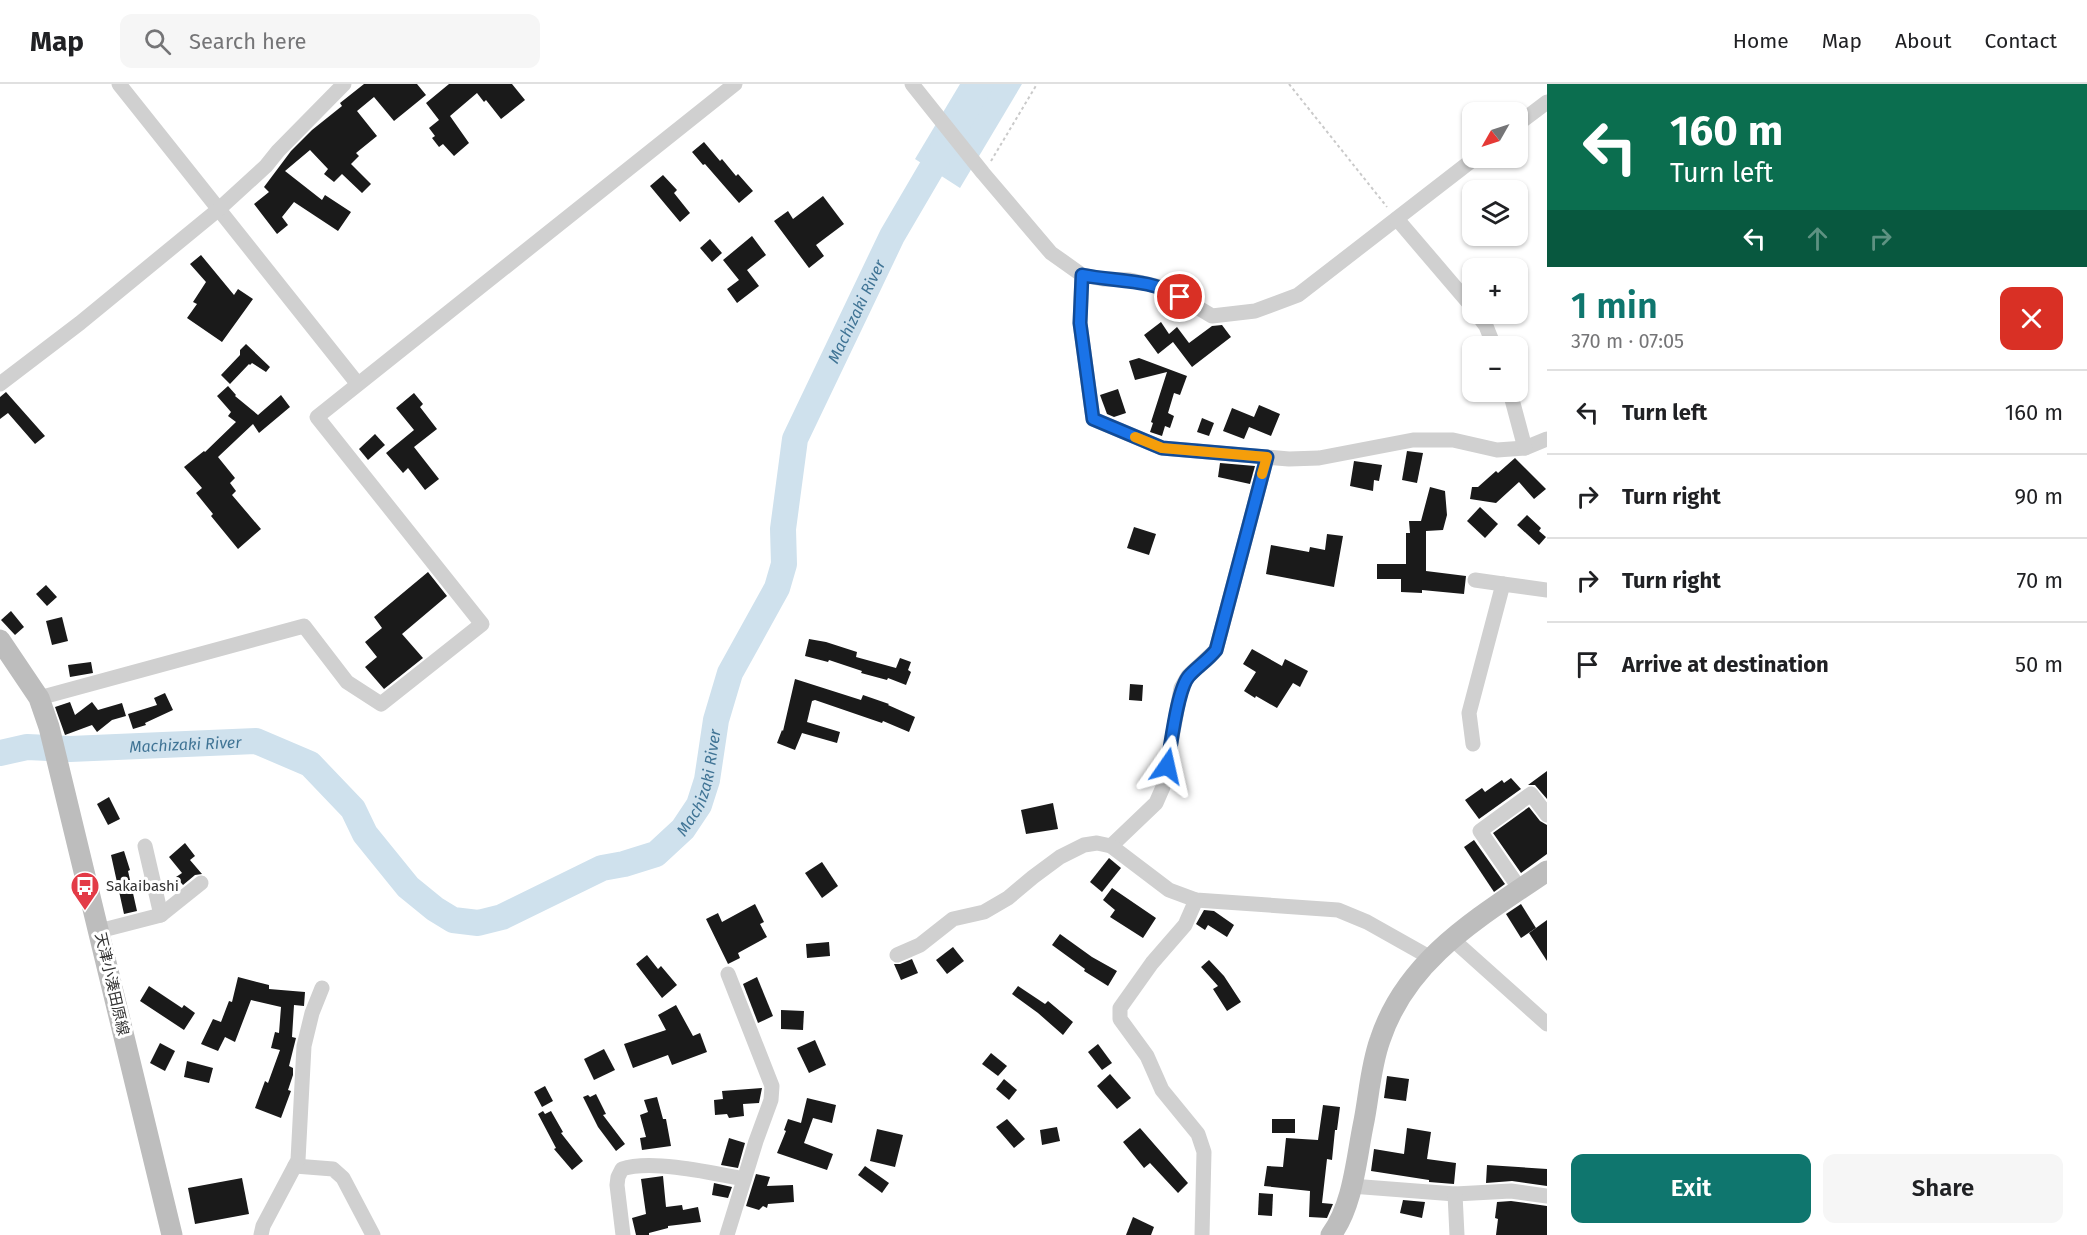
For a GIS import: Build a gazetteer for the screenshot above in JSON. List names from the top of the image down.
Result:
{
  "streets": {
    "main road": ["天津小湊田原線"]
  },
  "water": ["Machizaki River"],
  "places": {
    "bus stop": ["Sakaibashi"]
  },
  "north": "bottom left",
  "page": {
    "header": "Map",
    "search": "Search here",
    "nav": [
      "Home",
      "Map",
      "About",
      "Contact"
    ],
    "turn": ["160 m", "Turn left"],
    "map_buttons": ["+", "−"],
    "heading": ["1 min", "370 m · 07:05"],
    "list": [
      {
        "name": "Turn left",
        "value": "160 m"
      },
      {
        "name": "Turn right",
        "value": "90 m"
      },
      {
        "name": "Turn right",
        "value": "70 m"
      },
      {
        "name": "Arrive at destination",
        "value": "50 m"
      }
    ],
    "buttons": ["Exit", "Share"]
  }
}
